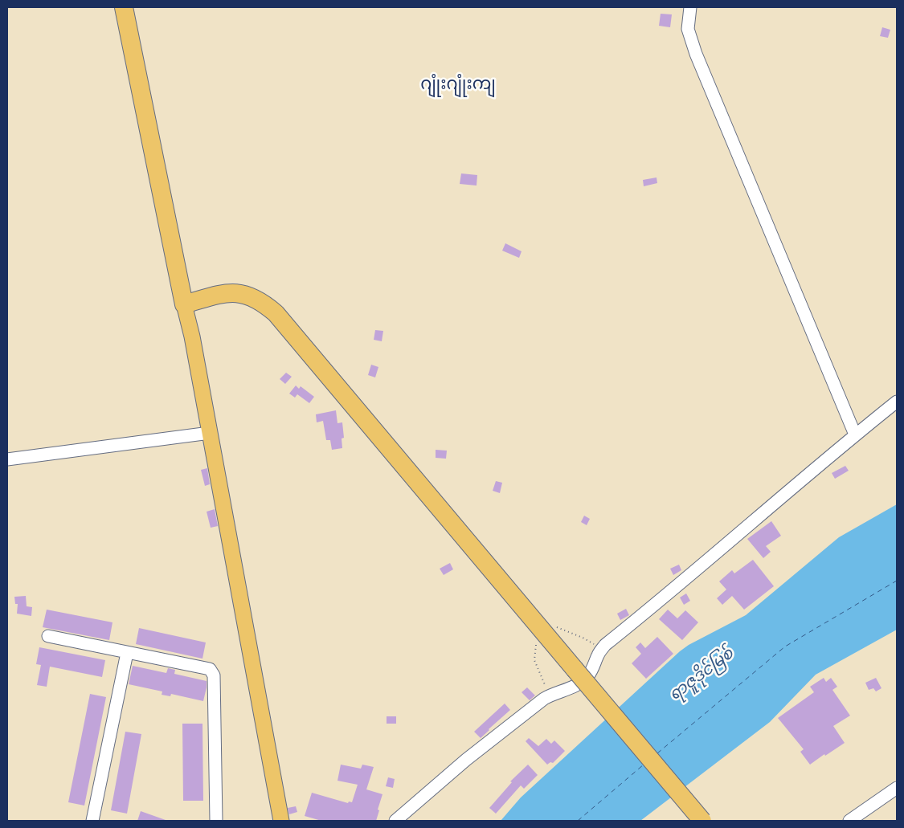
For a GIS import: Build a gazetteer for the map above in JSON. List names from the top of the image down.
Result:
{
  "districts": ["ဂျုံးဂျုံးကျ"],
  "water": ["ရာဇူဒိုင်မြစ်"]
}
